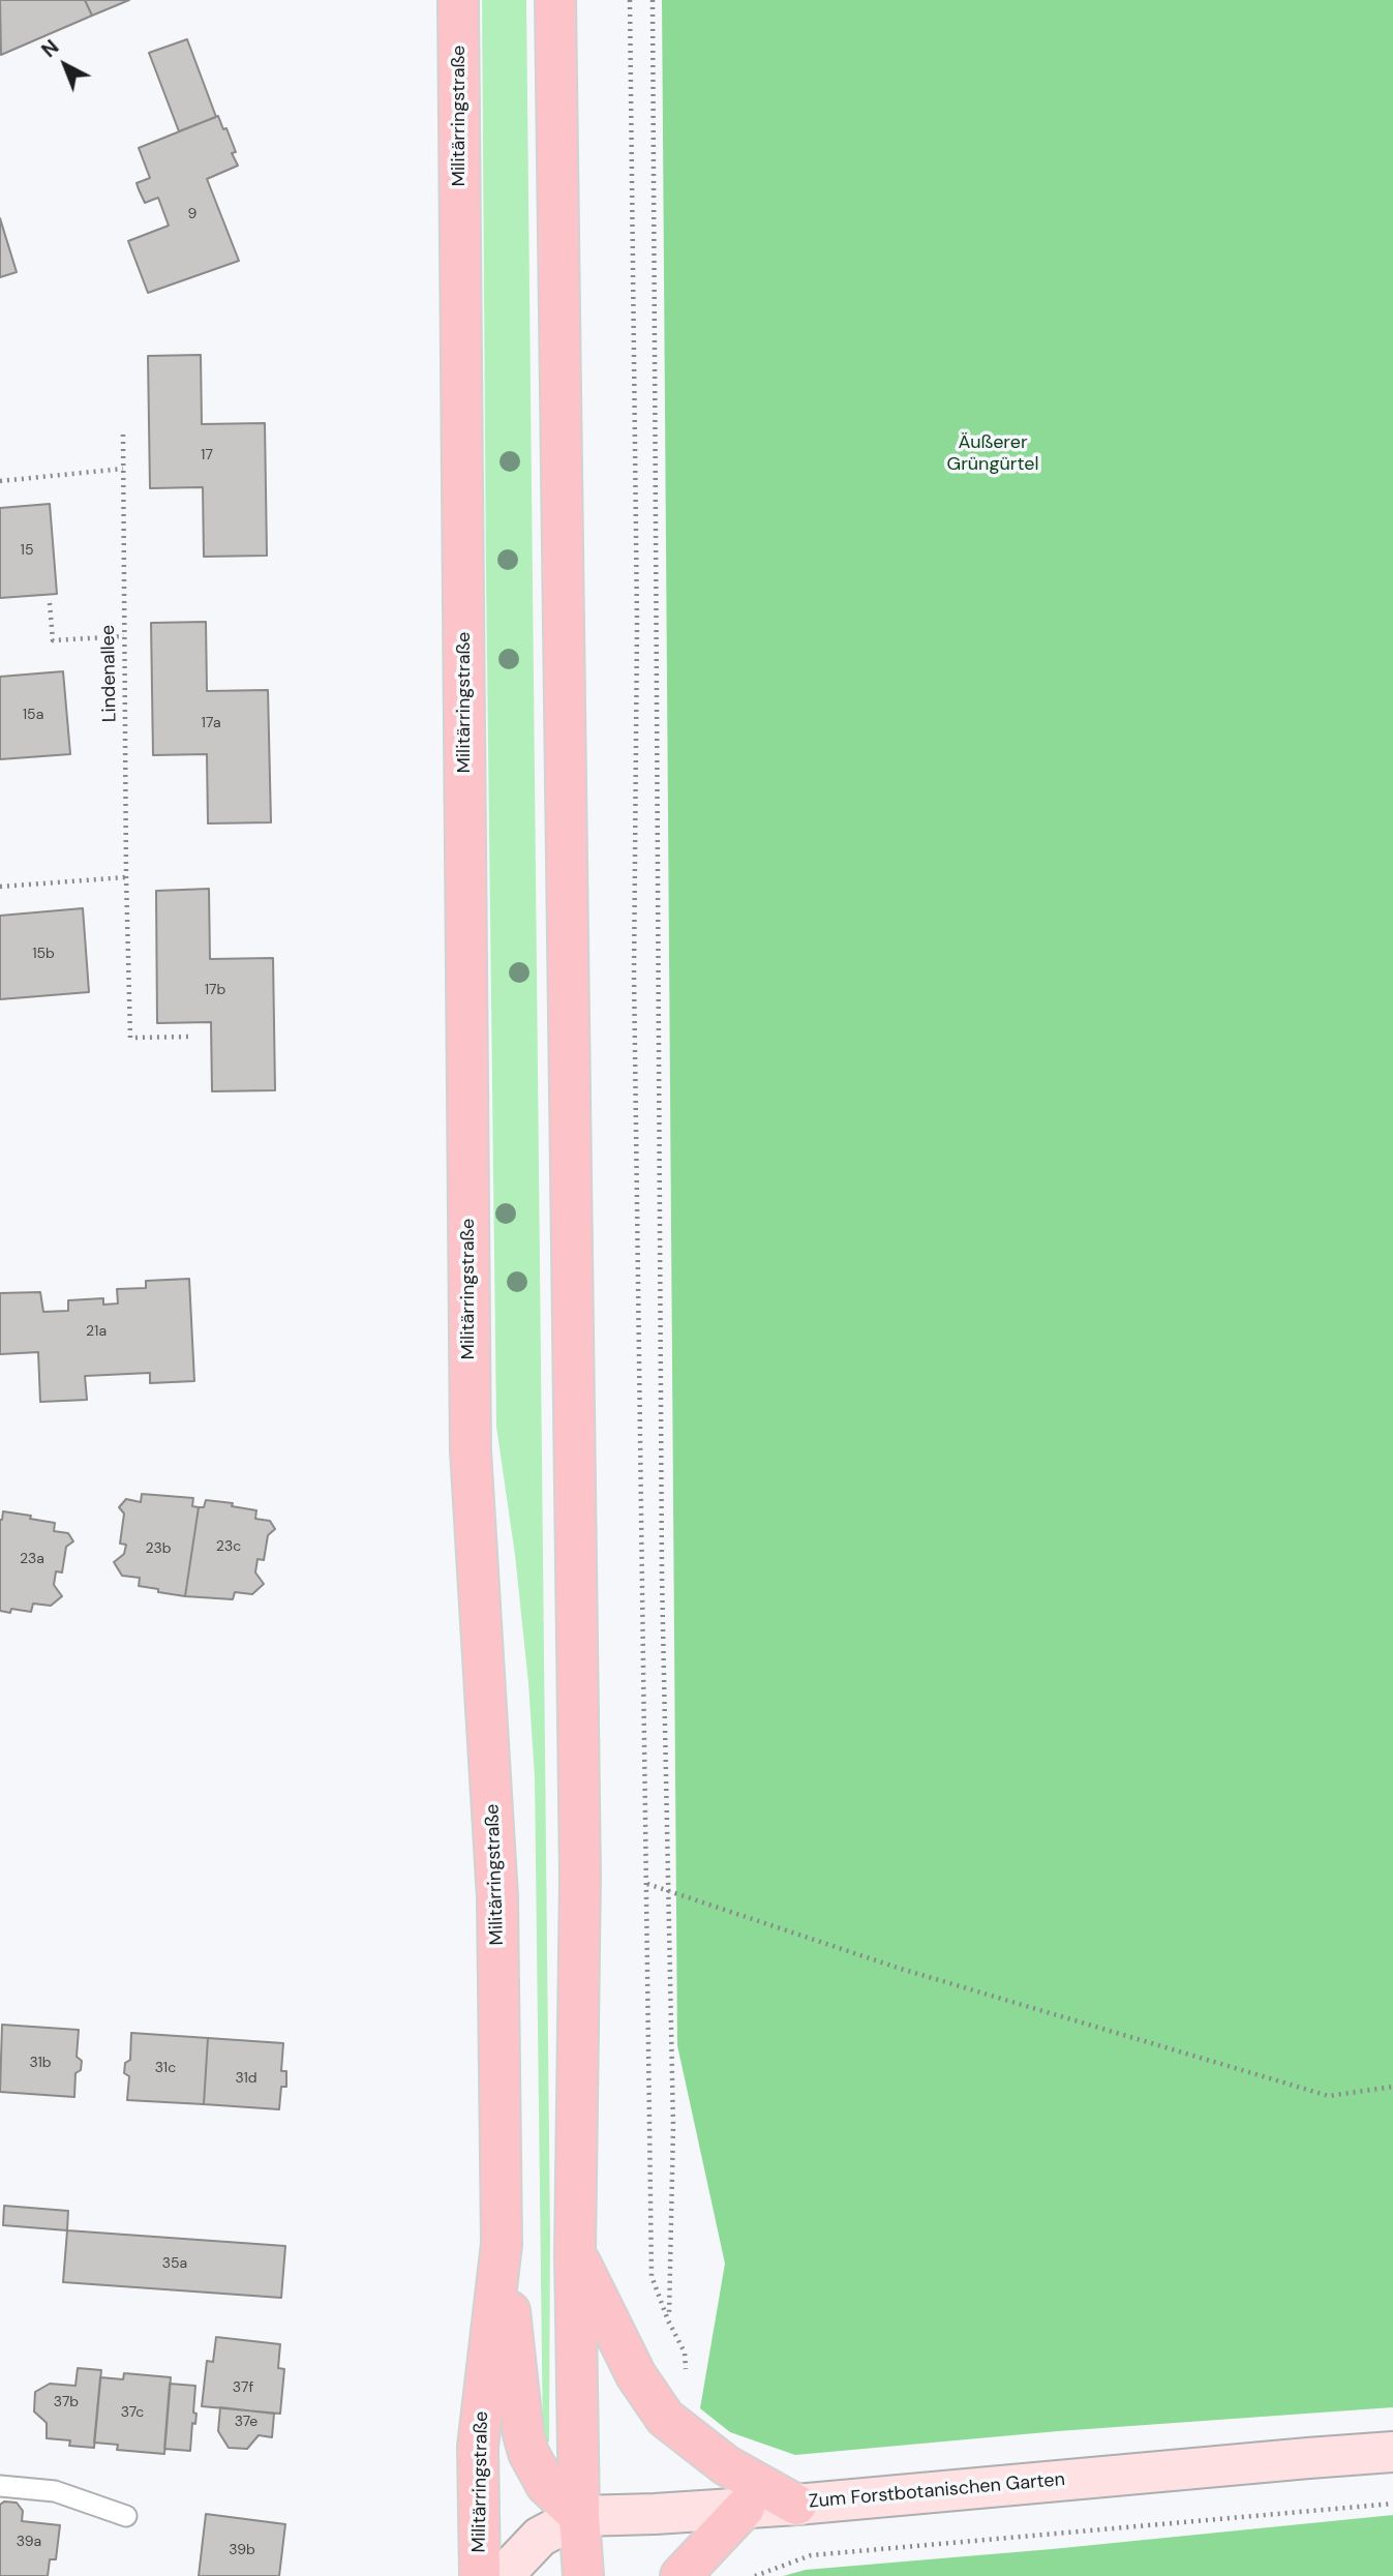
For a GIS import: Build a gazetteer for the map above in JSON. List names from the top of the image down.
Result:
{
  "streets": {
    "main road": ["Militärringstraße", "Zum Forstbotanischen Garten"],
    "path": ["Lindenallee"]
  },
  "parks": ["Äußerer Grüngürtel"],
  "house_numbers": [
    "9",
    "17",
    "15",
    "15a",
    "17a",
    "15b",
    "17b",
    "21a",
    "23c",
    "23b",
    "23a",
    "31b",
    "31c",
    "31d",
    "35a",
    "37f",
    "37b",
    "37c",
    "37e",
    "39a",
    "39b"
  ],
  "north": "top left"
}
